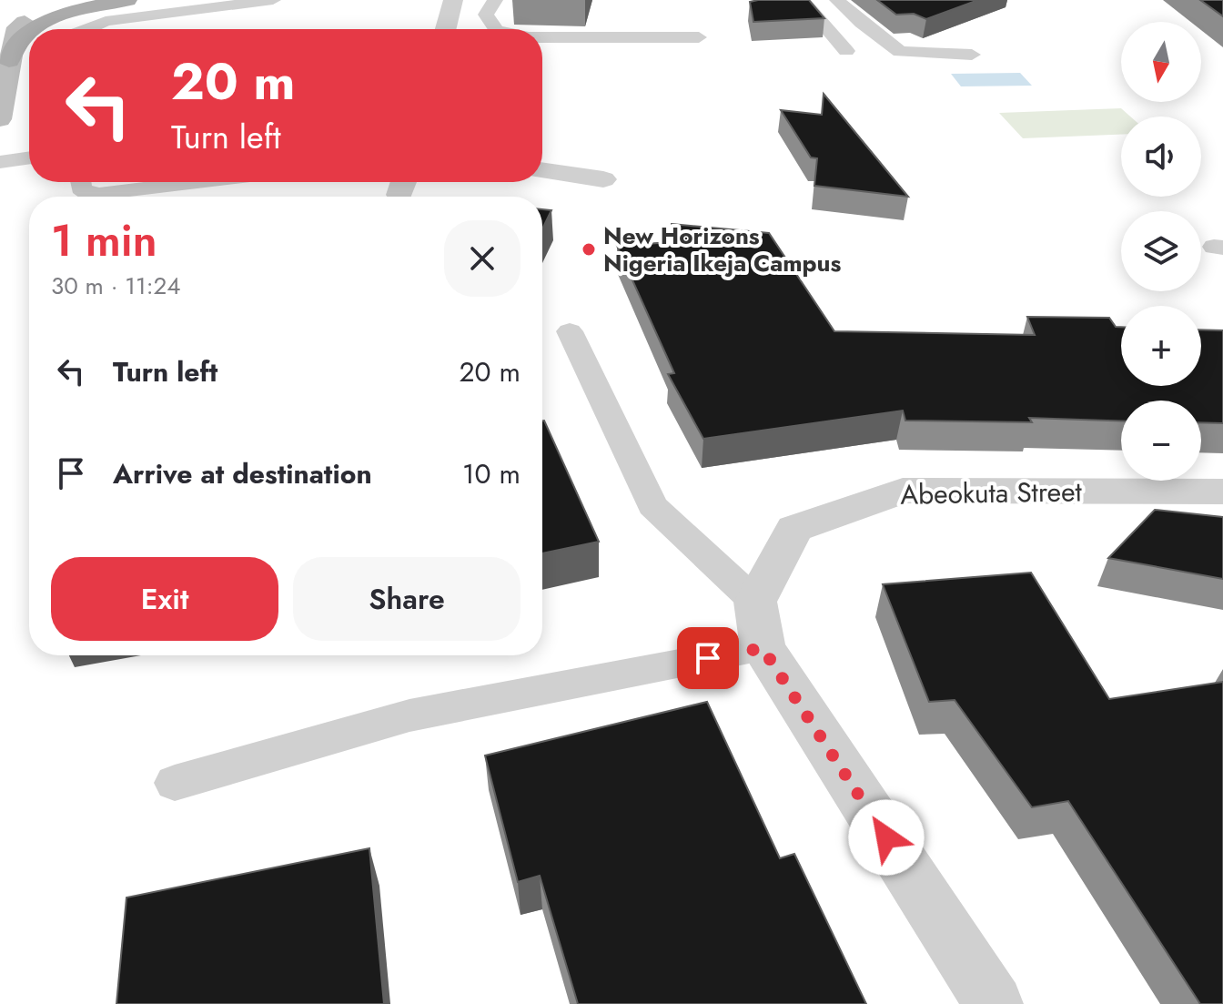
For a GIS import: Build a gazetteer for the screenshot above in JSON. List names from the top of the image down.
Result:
{
  "streets": {
    "street": ["Abeokuta Street"]
  },
  "places": ["New Horizons Nigeria Ikeja Campus"],
  "north": "bottom",
  "page": {
    "map_buttons": ["+", "−"],
    "turn": ["20 m", "Turn left"],
    "heading": ["1 min", "30 m · 11:24"],
    "list": [
      {
        "name": "Turn left",
        "value": "20 m"
      },
      {
        "name": "Arrive at destination",
        "value": "10 m"
      }
    ],
    "buttons": ["Exit", "Share"]
  }
}
